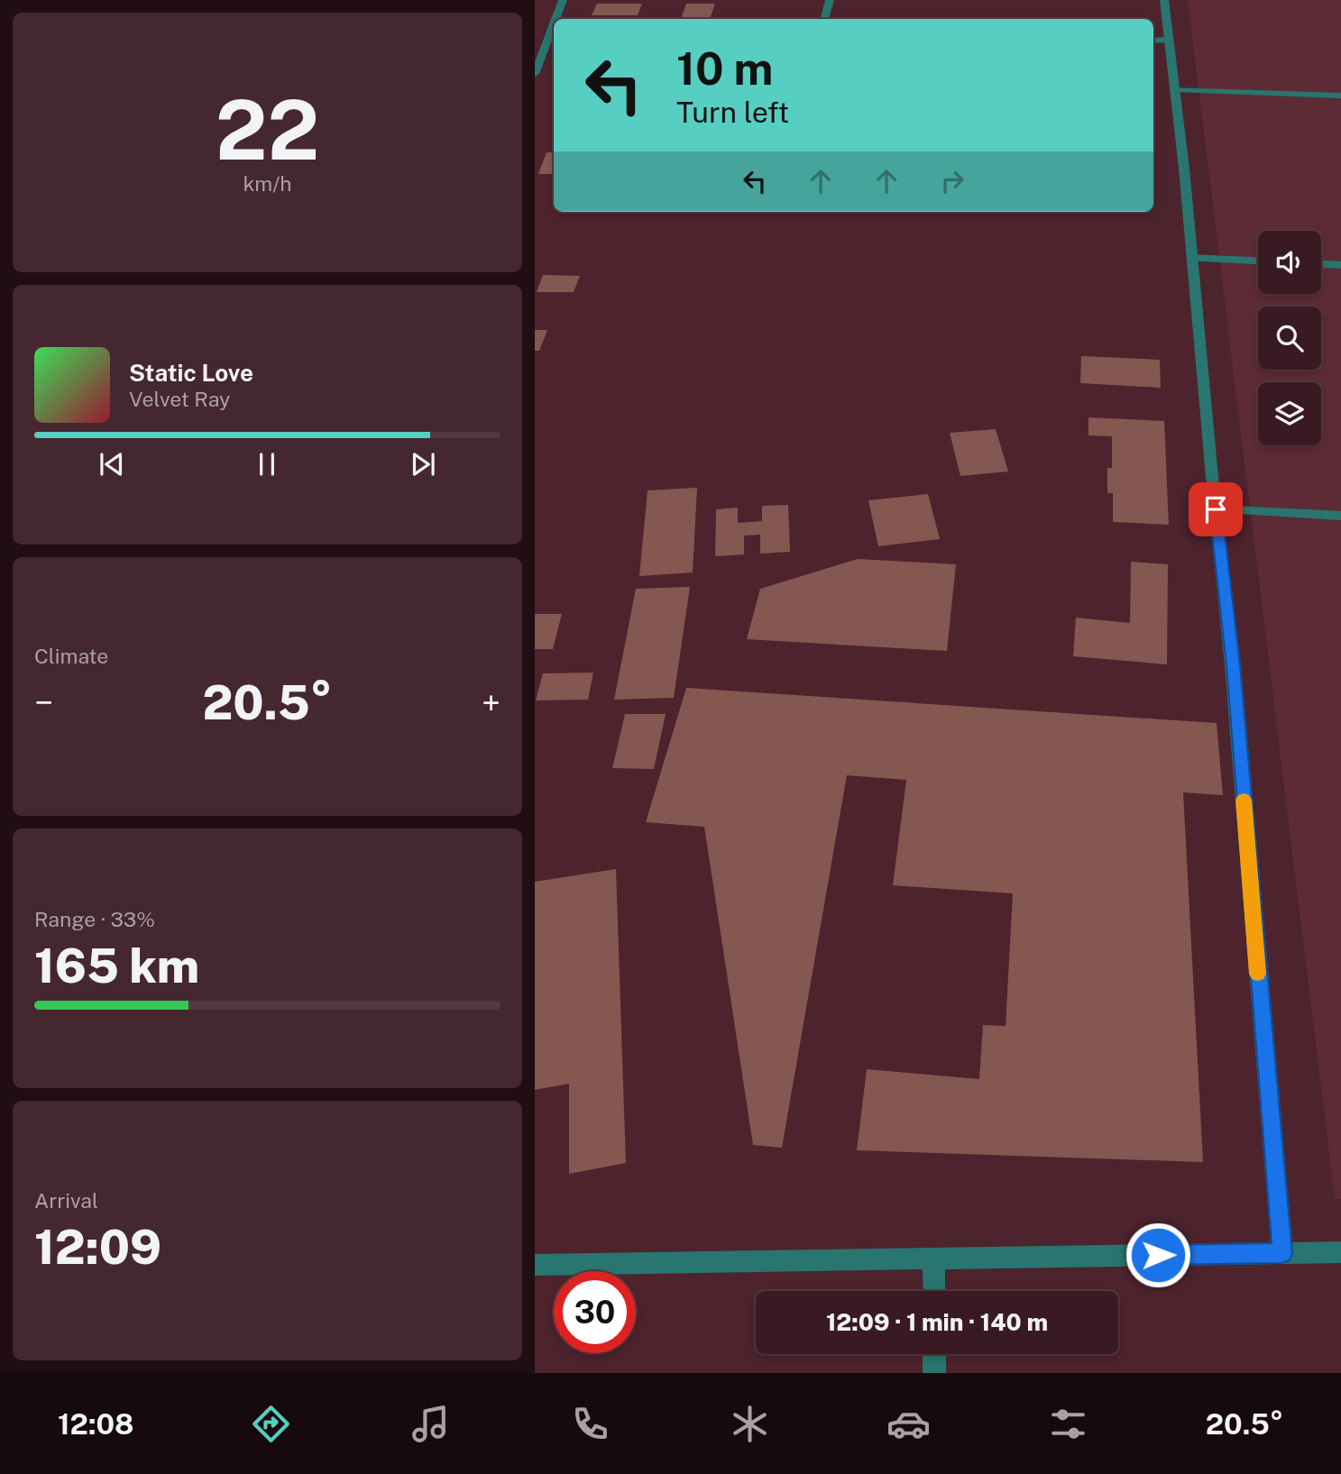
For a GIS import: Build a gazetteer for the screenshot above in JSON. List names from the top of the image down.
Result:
{
  "page": {
    "tile": [
      ["22", "km/h"],
      "Climate",
      ["Range · 33%", "165 km"],
      ["Arrival", "12:09"]
    ],
    "turn": ["10 m", "Turn left"],
    "song": ["Static Love", "Velvet Ray"],
    "heat": ["−", "20.5°", "+"],
    "limit": "30",
    "trip": "12:09 · 1 min · 140 m",
    "tabs": ["12:08", "20.5°"]
  }
}
